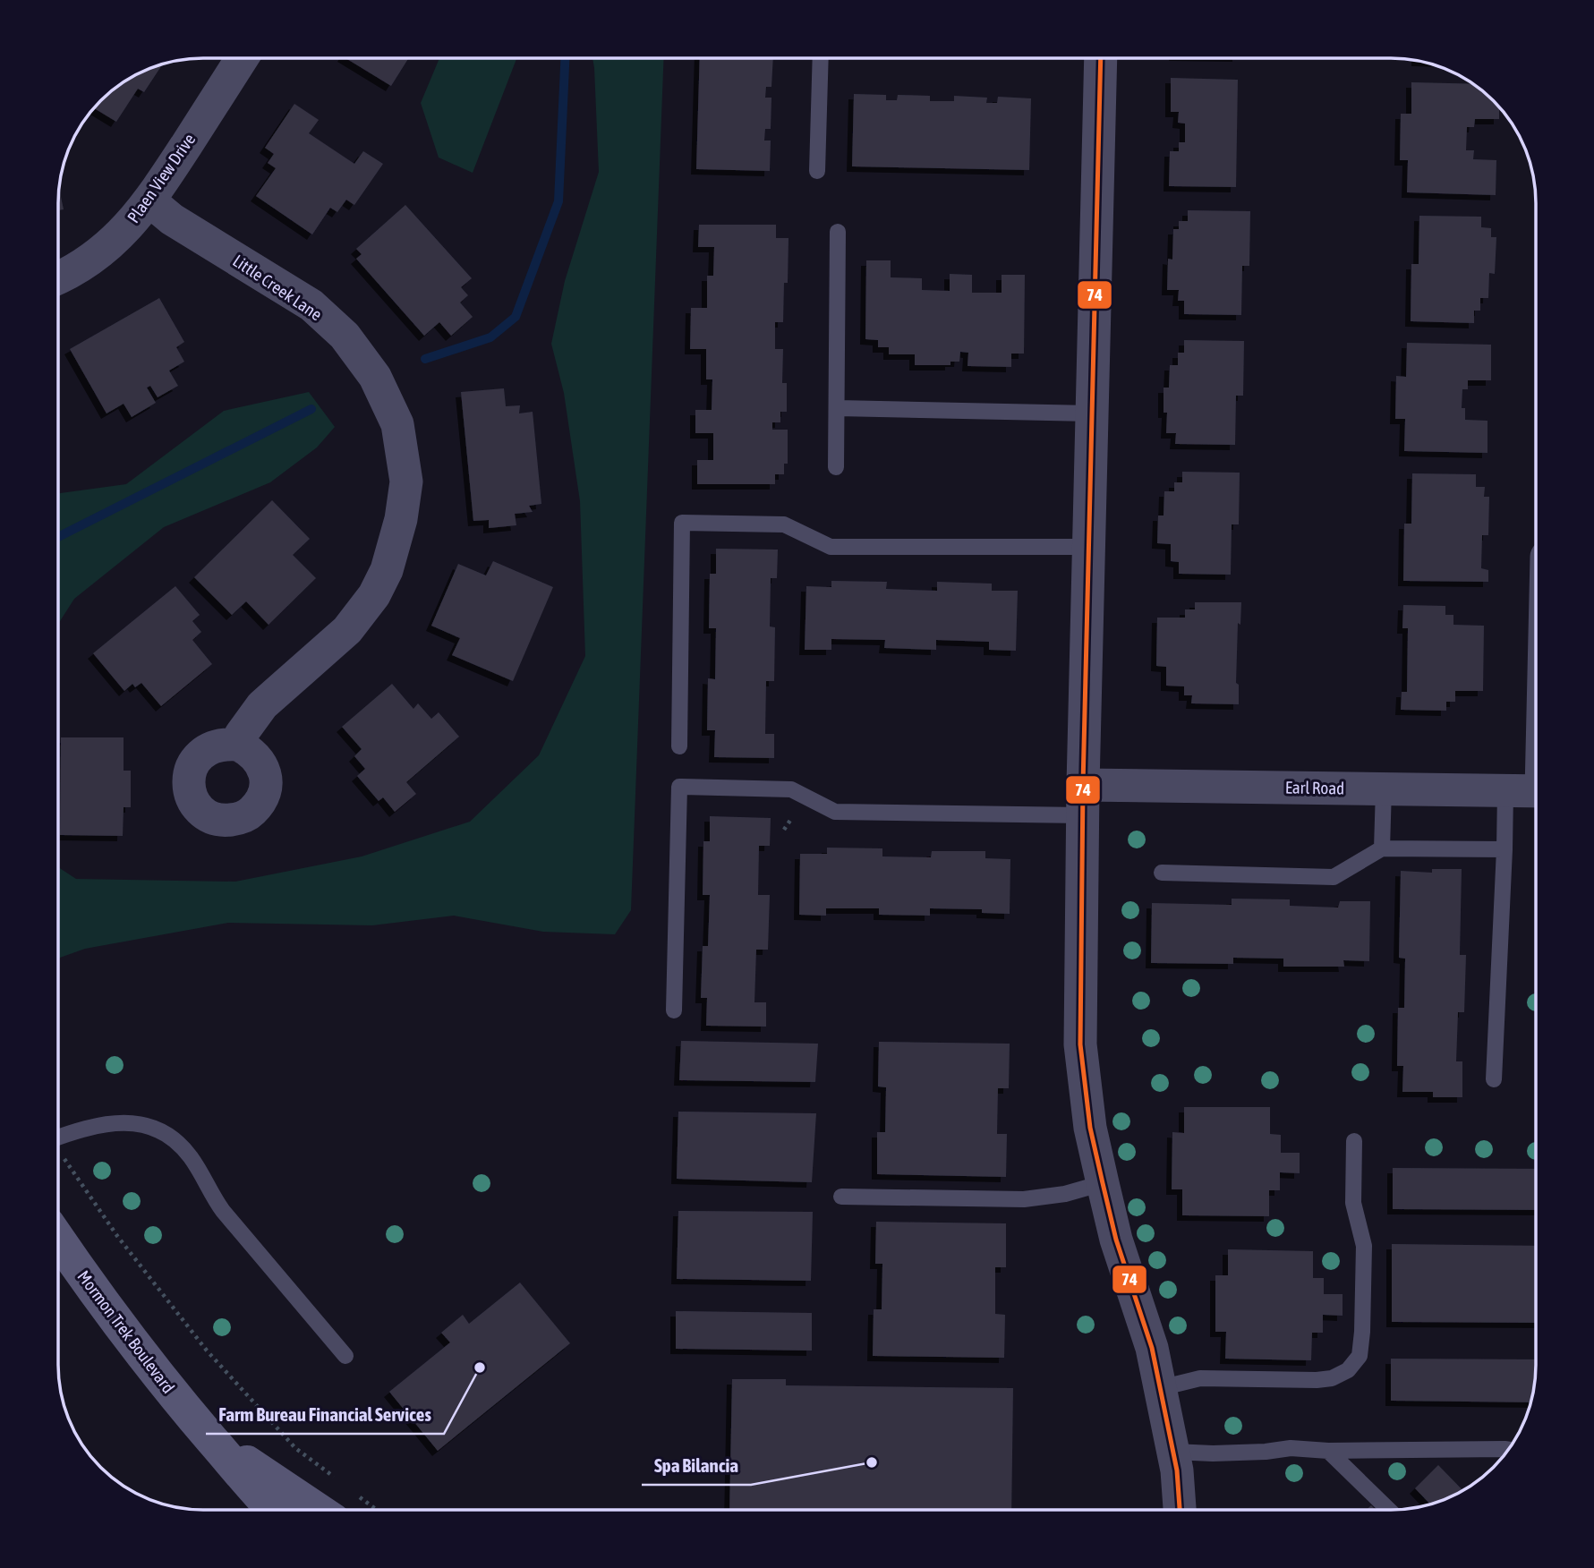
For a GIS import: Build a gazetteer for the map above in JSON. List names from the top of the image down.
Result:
{
  "streets": {
    "main road": ["Mormon Trek Boulevard"],
    "street": ["Plaen View Drive", "Little Creek Lane", "Earl Road"]
  },
  "crossings": [
    ["Plaen View Drive", "Little Creek Lane"]
  ],
  "places": ["Farm Bureau Financial Services", "Spa Bilancia"],
  "lines": ["transit line 74"]
}
